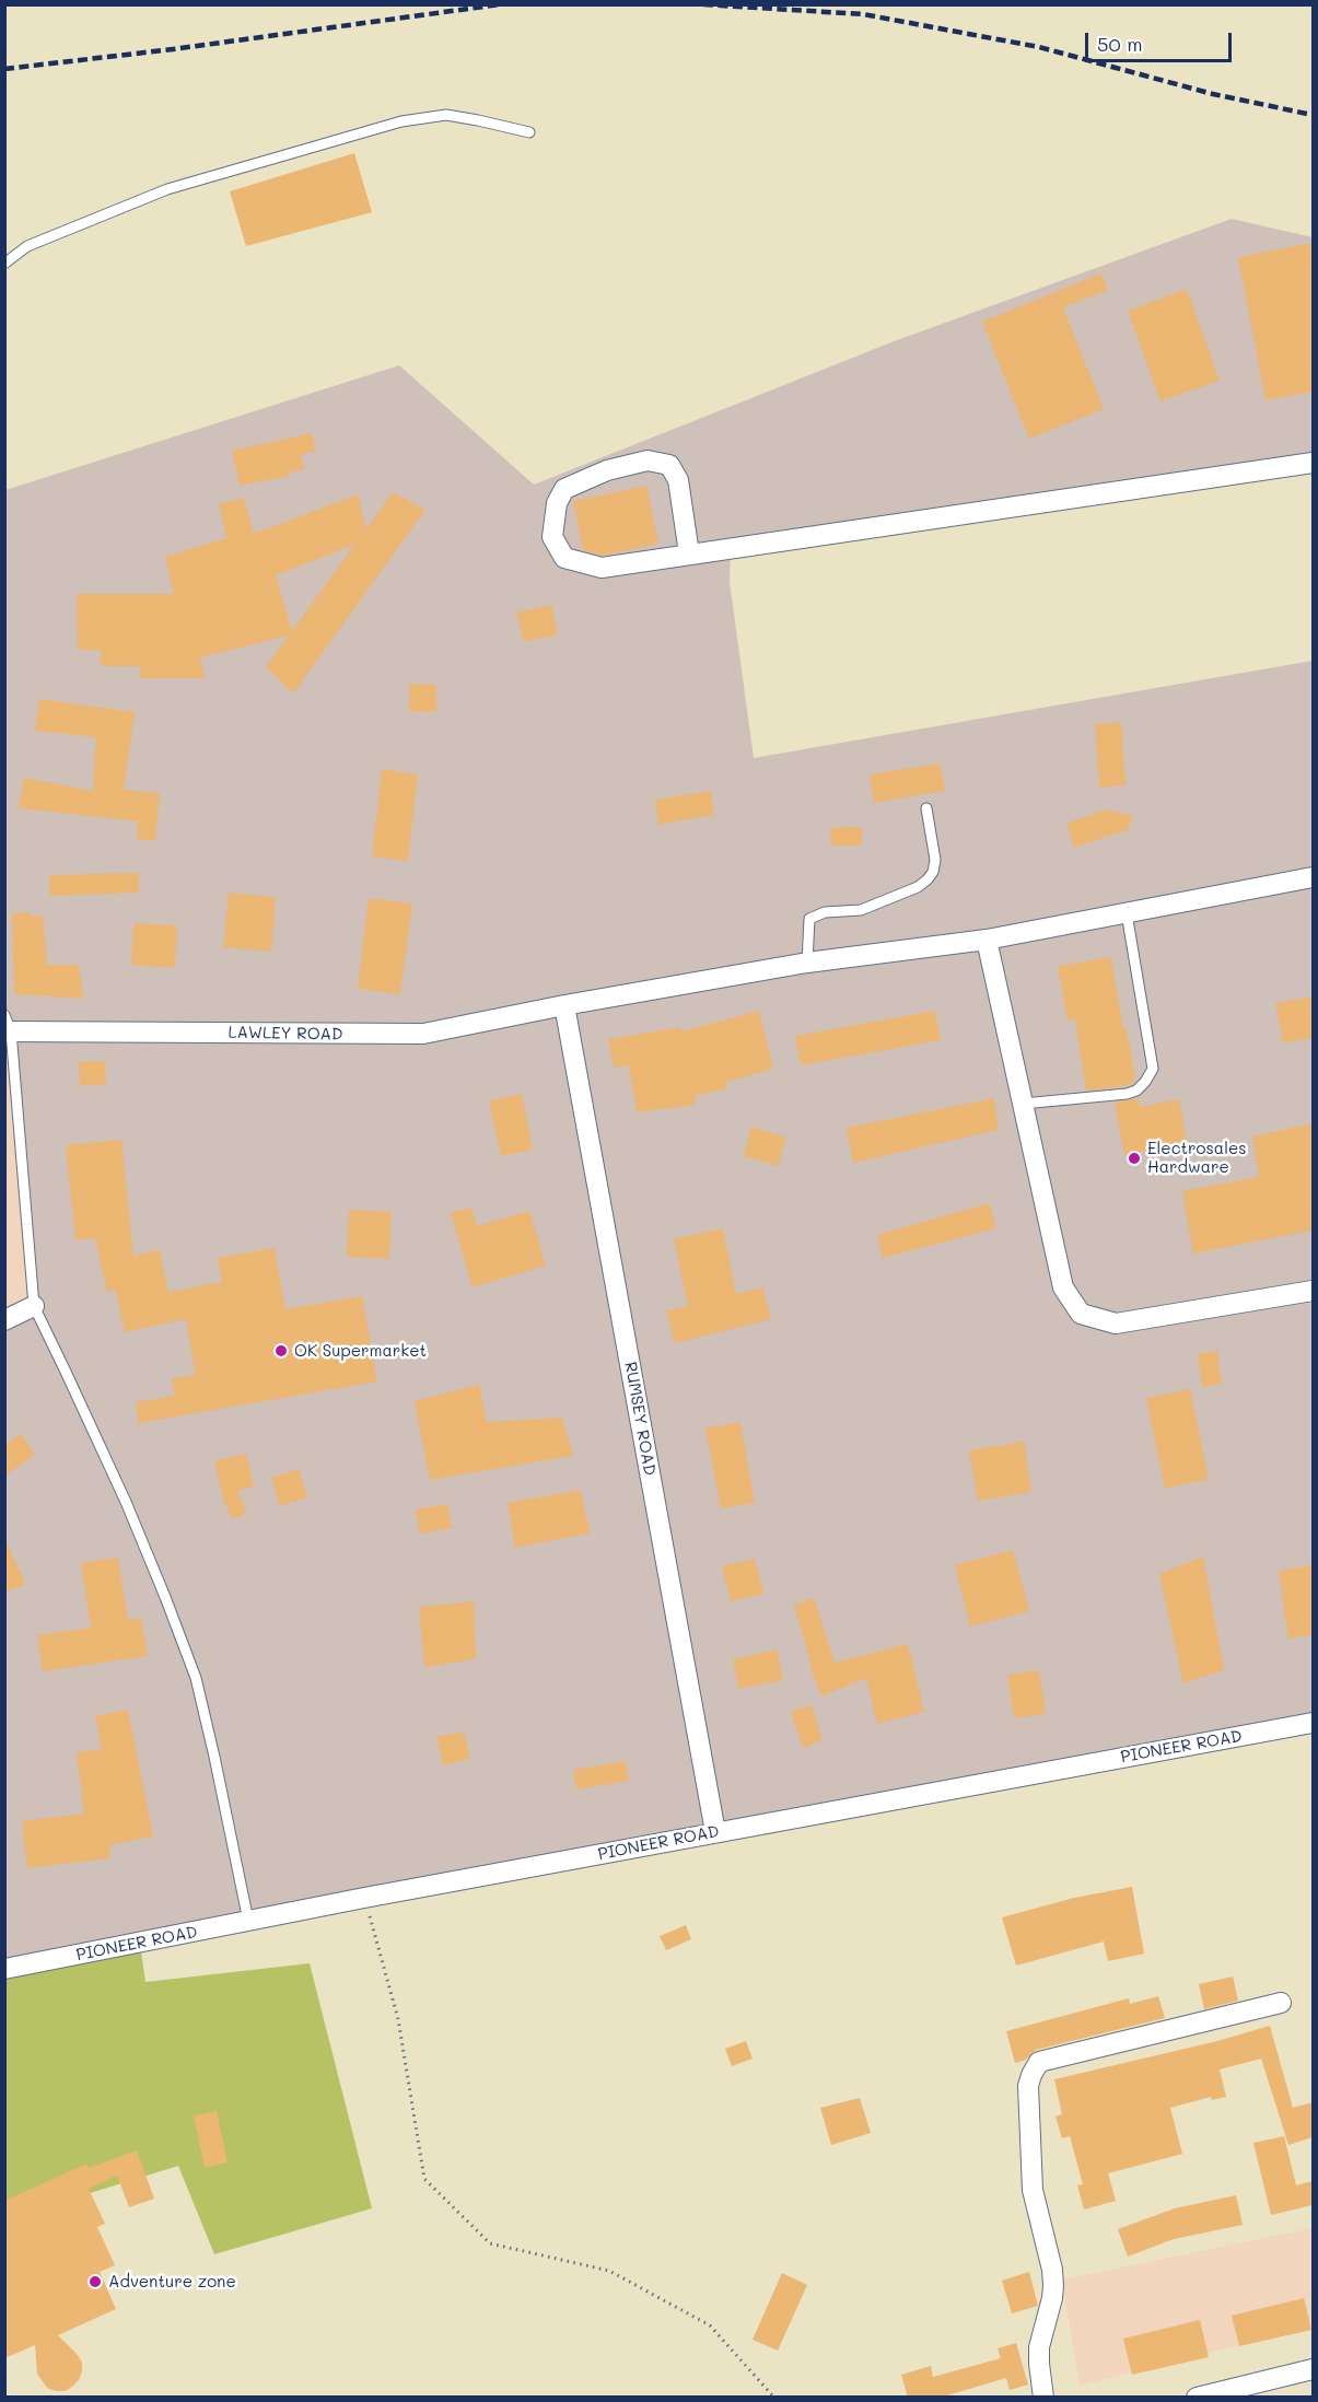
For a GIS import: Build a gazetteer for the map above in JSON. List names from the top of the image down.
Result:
{
  "streets": {
    "street": ["LAWLEY ROAD", "RUMSEY ROAD", "PIONEER ROAD"]
  },
  "crossings": [
    ["LAWLEY ROAD", "RUMSEY ROAD"],
    ["RUMSEY ROAD", "PIONEER ROAD"]
  ],
  "places": ["Electrosales Hardware", "OK Supermarket", "Adventure zone"],
  "scale_bar": "50 m"
}
